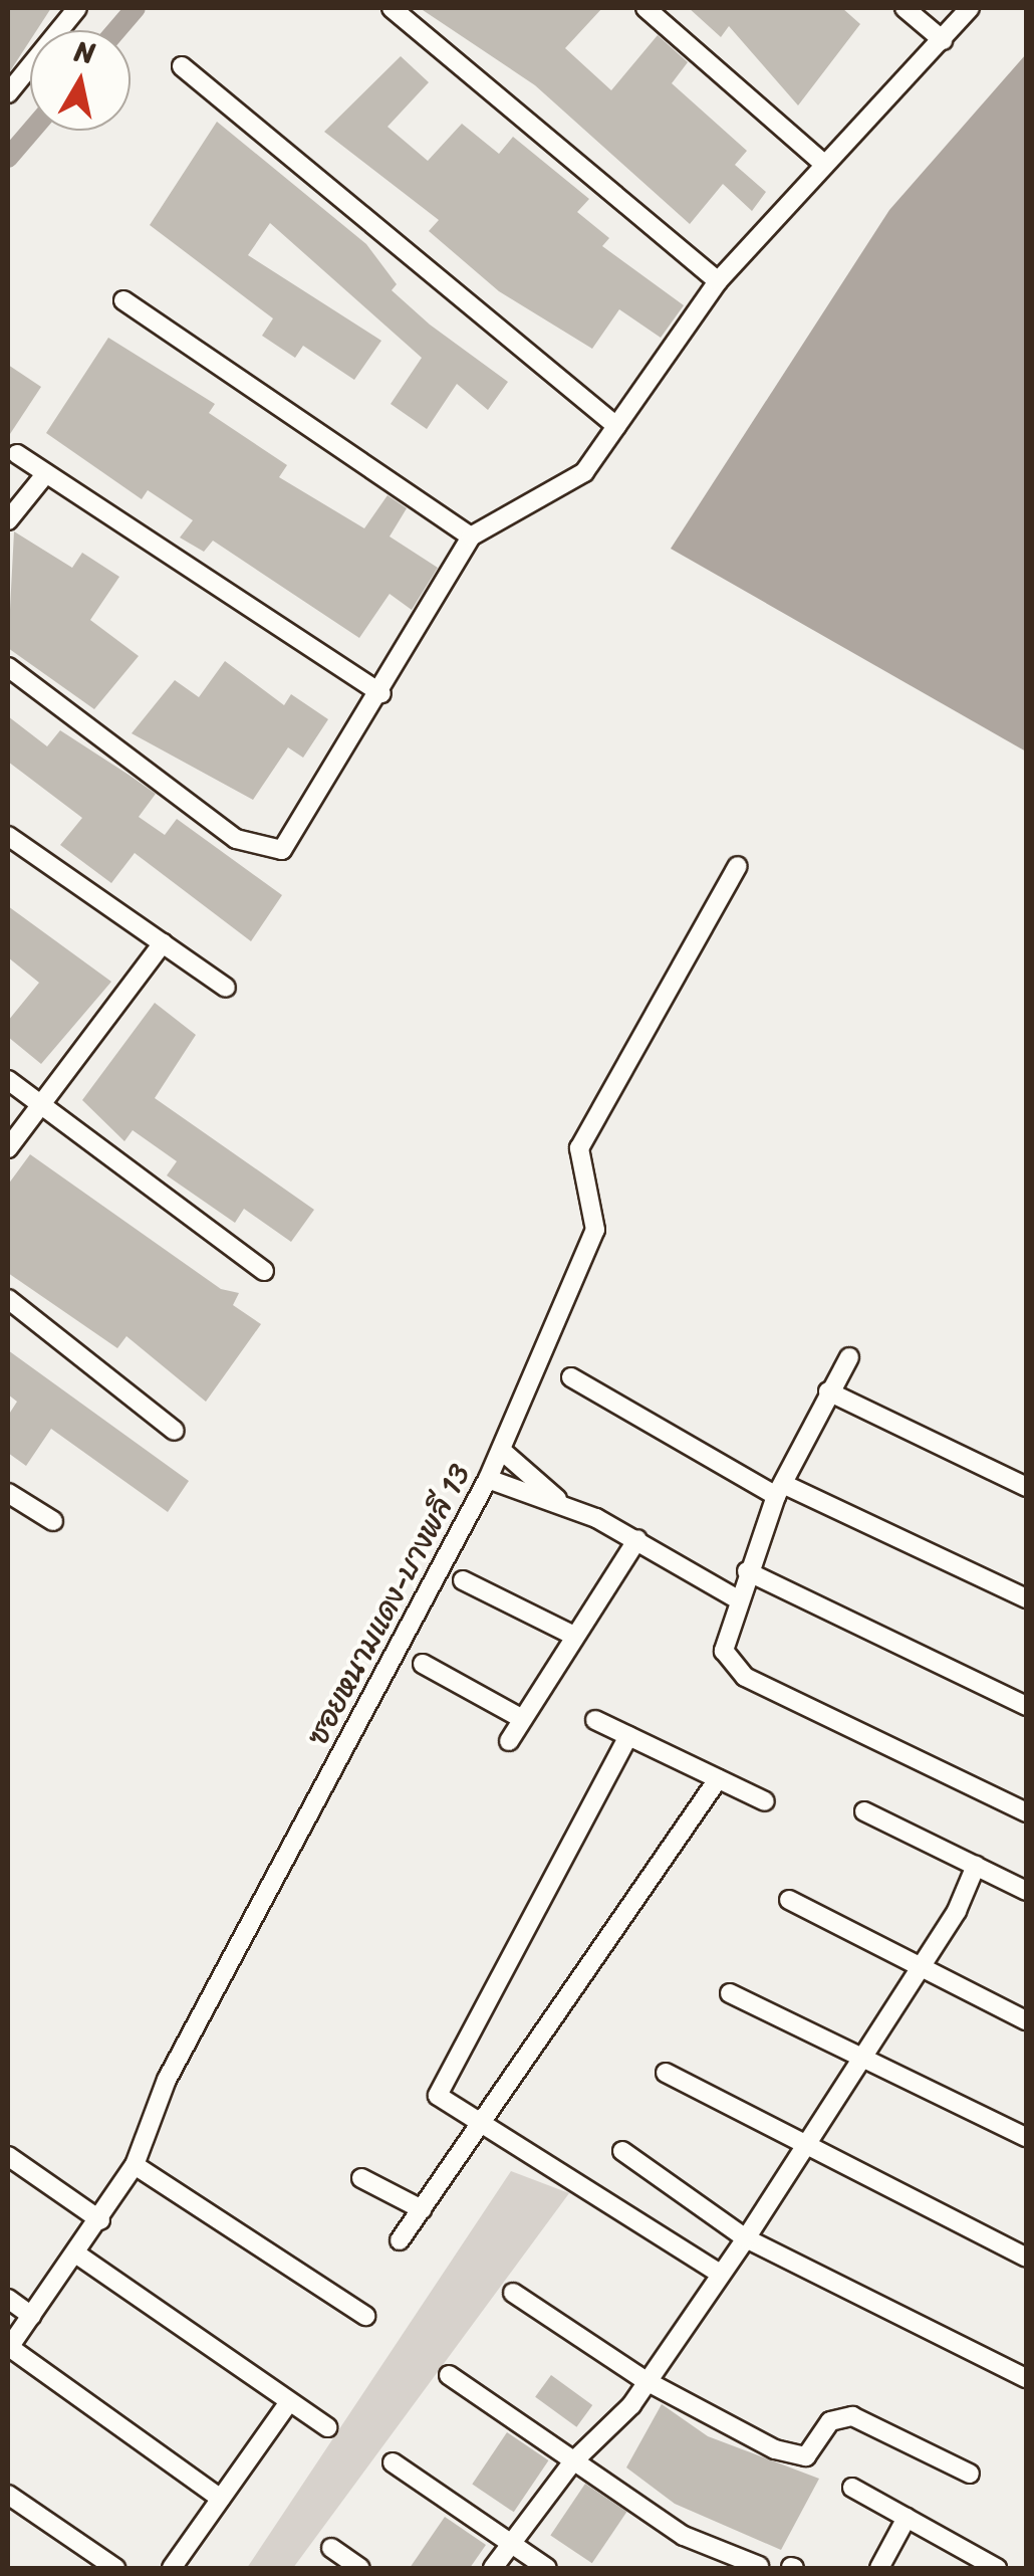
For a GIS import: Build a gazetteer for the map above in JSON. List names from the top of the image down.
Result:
{
  "streets": {
    "street": ["ซอยหนามแดง-บางพลี 13"]
  },
  "north": "top"
}
